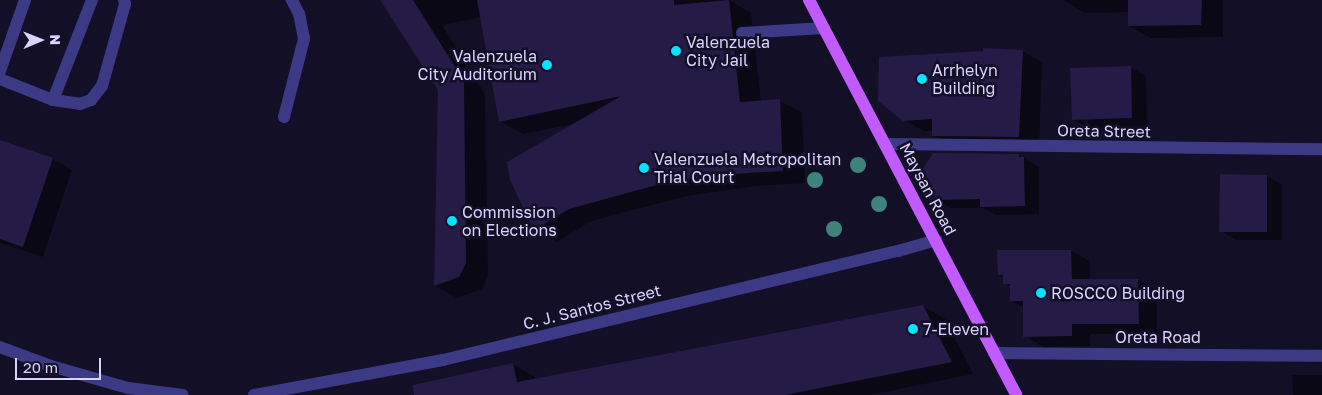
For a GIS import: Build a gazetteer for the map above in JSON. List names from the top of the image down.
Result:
{
  "streets": {
    "main road": ["Maysan Road"],
    "street": ["Oreta Street", "C. J. Santos Street", "Oreta Road"]
  },
  "crossings": [
    ["Oreta Street", "Maysan Road"],
    ["Maysan Road", "C. J. Santos Street"],
    ["Maysan Road", "Oreta Road"]
  ],
  "places": [
    "Valenzuela City Jail",
    "Valenzuela City Auditorium",
    "Arrhelyn Building",
    "Valenzuela Metropolitan Trial Court",
    "Commission on Elections",
    "ROSCCO Building",
    "7-Eleven"
  ],
  "scale_bar": "20 m",
  "north": "right"
}
